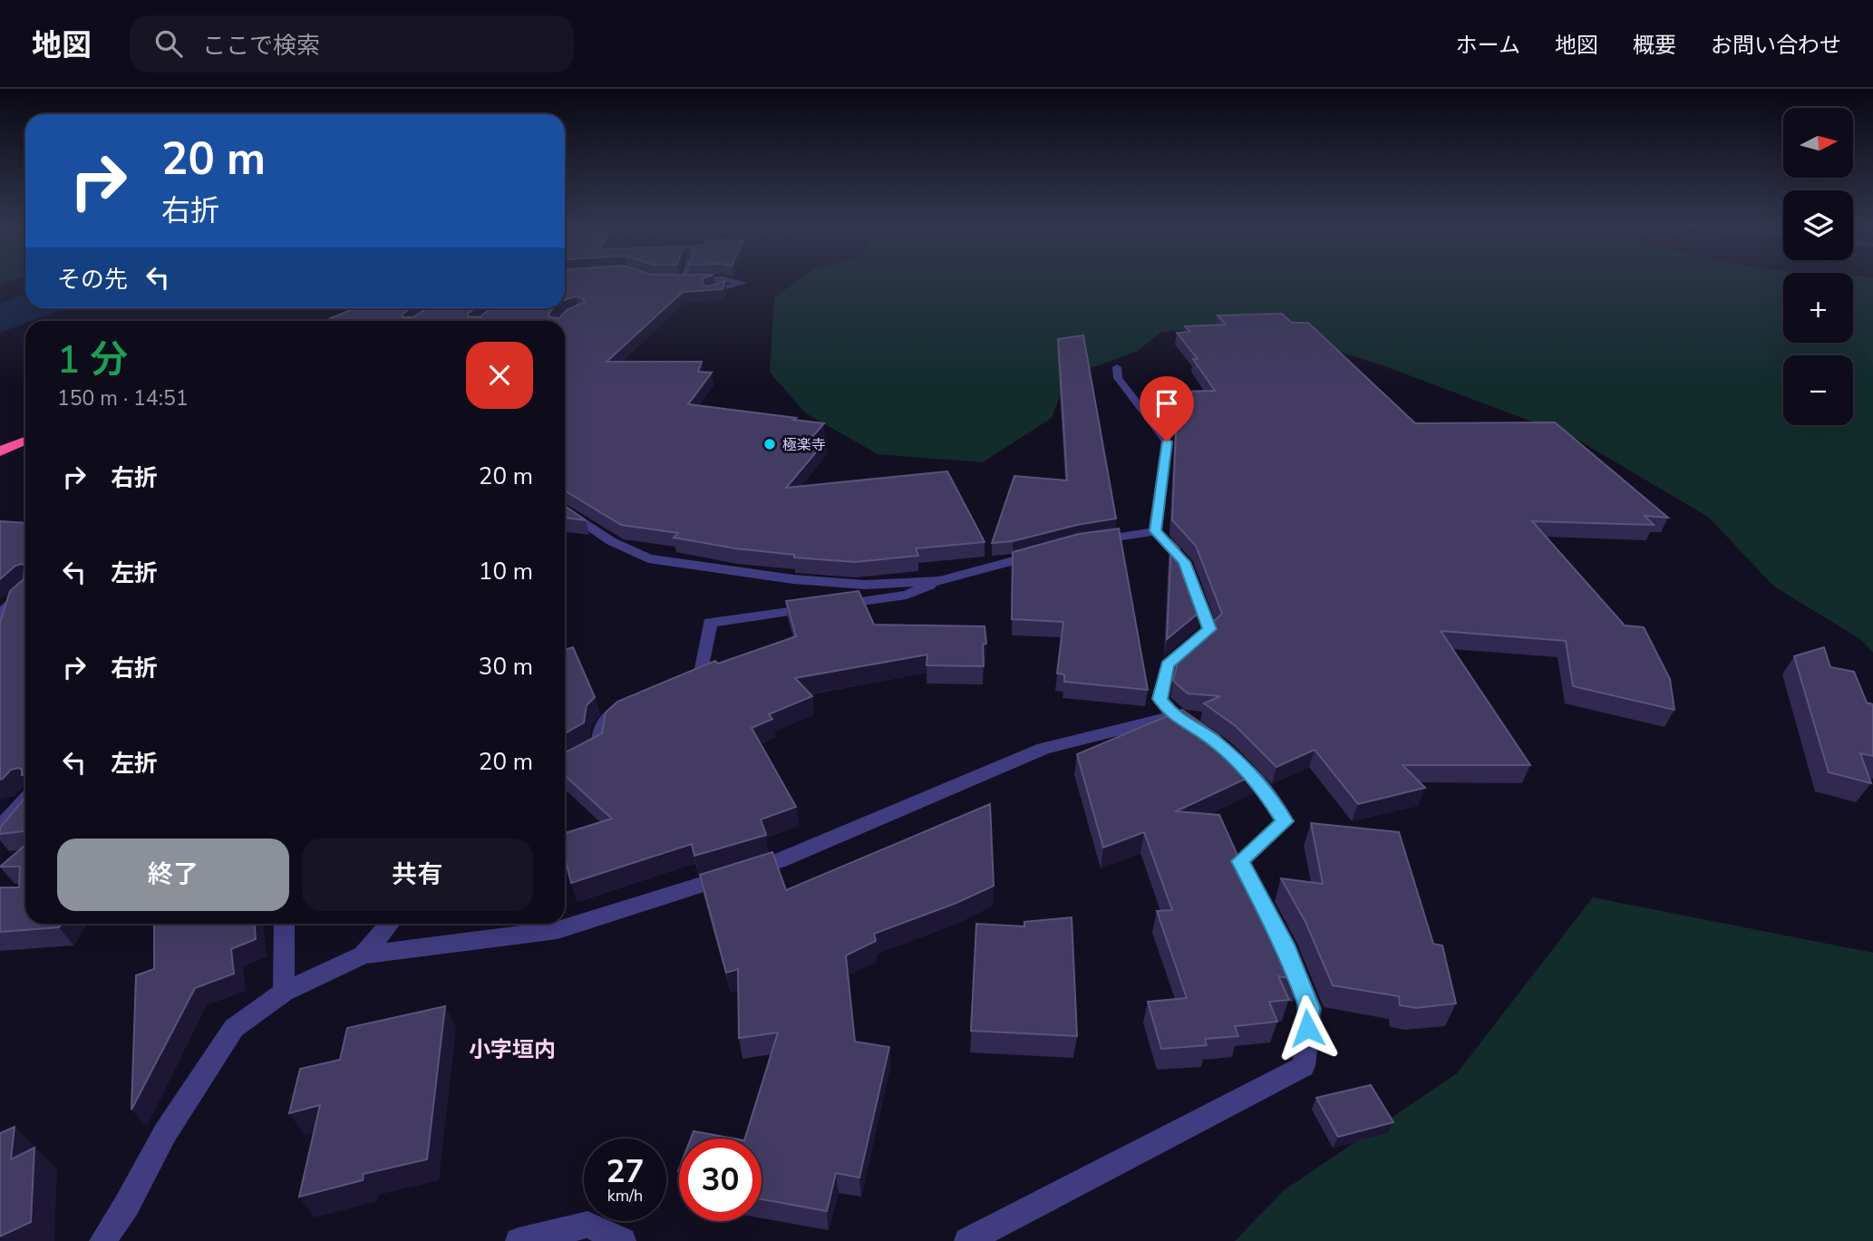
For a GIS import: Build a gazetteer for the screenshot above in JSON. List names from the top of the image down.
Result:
{
  "districts": ["小字垣内"],
  "places": ["極楽寺"],
  "north": "right",
  "page": {
    "header": "地図",
    "search": "ここで検索",
    "nav": [
      "ホーム",
      "地図",
      "概要",
      "お問い合わせ"
    ],
    "map_buttons": ["+", "−"],
    "turn": ["20 m", "右折"],
    "then": "その先",
    "heading": ["1 分", "150 m · 14:51"],
    "list": [
      {
        "name": "右折",
        "value": "20 m"
      },
      {
        "name": "左折",
        "value": "10 m"
      },
      {
        "name": "右折",
        "value": "30 m"
      },
      {
        "name": "左折",
        "value": "20 m"
      }
    ],
    "buttons": ["終了", "共有"],
    "speed": "27 km/h",
    "limit": "30"
  }
}
